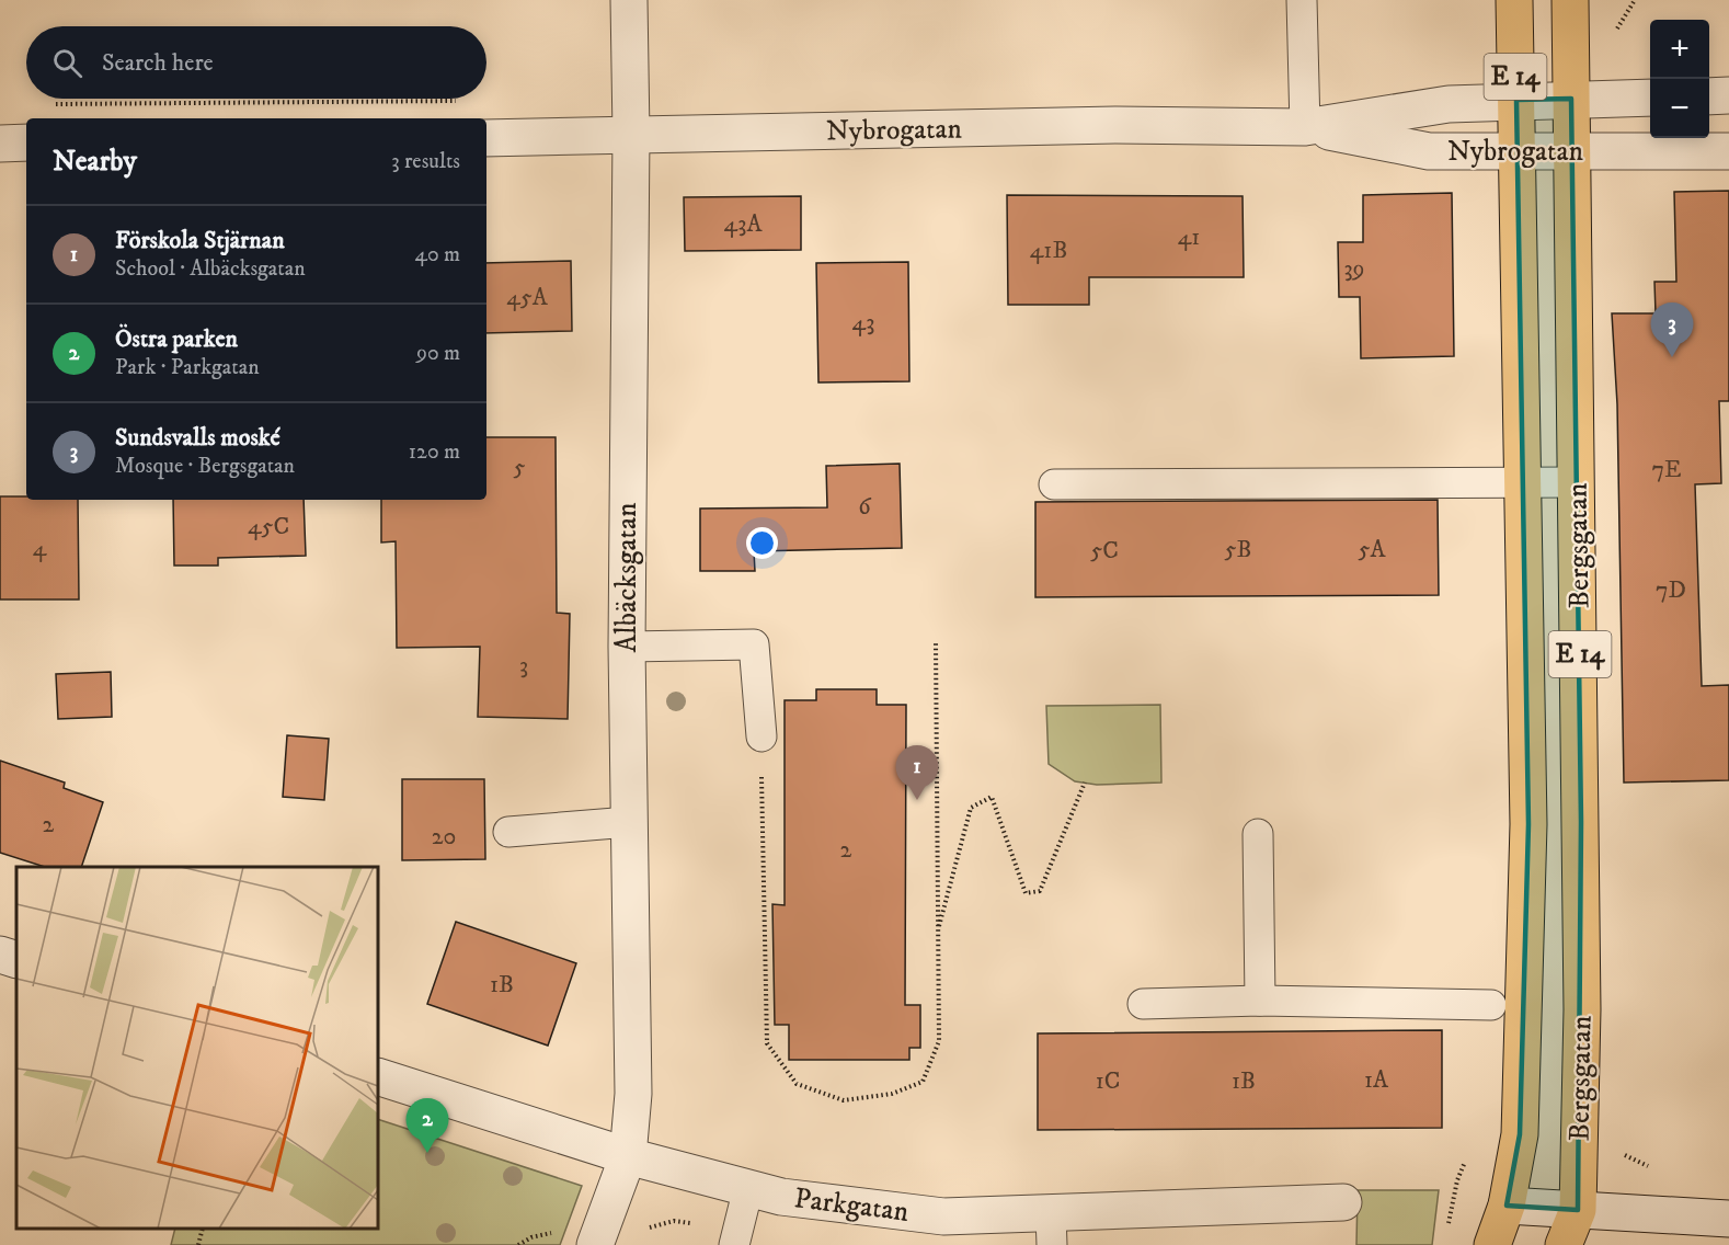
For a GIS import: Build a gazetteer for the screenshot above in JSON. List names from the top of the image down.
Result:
{
  "streets": {
    "highway": ["E 14", "Bergsgatan"],
    "street": ["Nybrogatan", "Albäcksgatan", "Parkgatan"]
  },
  "crossings": [
    ["E 14", "Bergsgatan"],
    ["Nybrogatan", "Bergsgatan"],
    ["Nybrogatan", "Albäcksgatan"],
    ["Albäcksgatan", "Parkgatan"]
  ],
  "house_numbers": [
    "43A",
    "41",
    "41B",
    "39",
    "45A",
    "43",
    "5",
    "7E",
    "6",
    "45C",
    "4",
    "5B",
    "5A",
    "5C",
    "7D",
    "3",
    "2",
    "20",
    "2",
    "1B",
    "1A",
    "1C",
    "1B"
  ],
  "page": {
    "map_buttons": ["+", "−"],
    "search": "Search here",
    "heading": ["Nearby", "3 results"],
    "list": [
      {
        "mark": "1",
        "name": "Förskola Stjärnan",
        "note": "School · Albäcksgatan",
        "value": "40 m"
      },
      {
        "mark": "2",
        "name": "Östra parken",
        "note": "Park · Parkgatan",
        "value": "90 m"
      },
      {
        "mark": "3",
        "name": "Sundsvalls moské",
        "note": "Mosque · Bergsgatan",
        "value": "120 m"
      }
    ],
    "pins": ["3", "1", "2"]
  }
}
